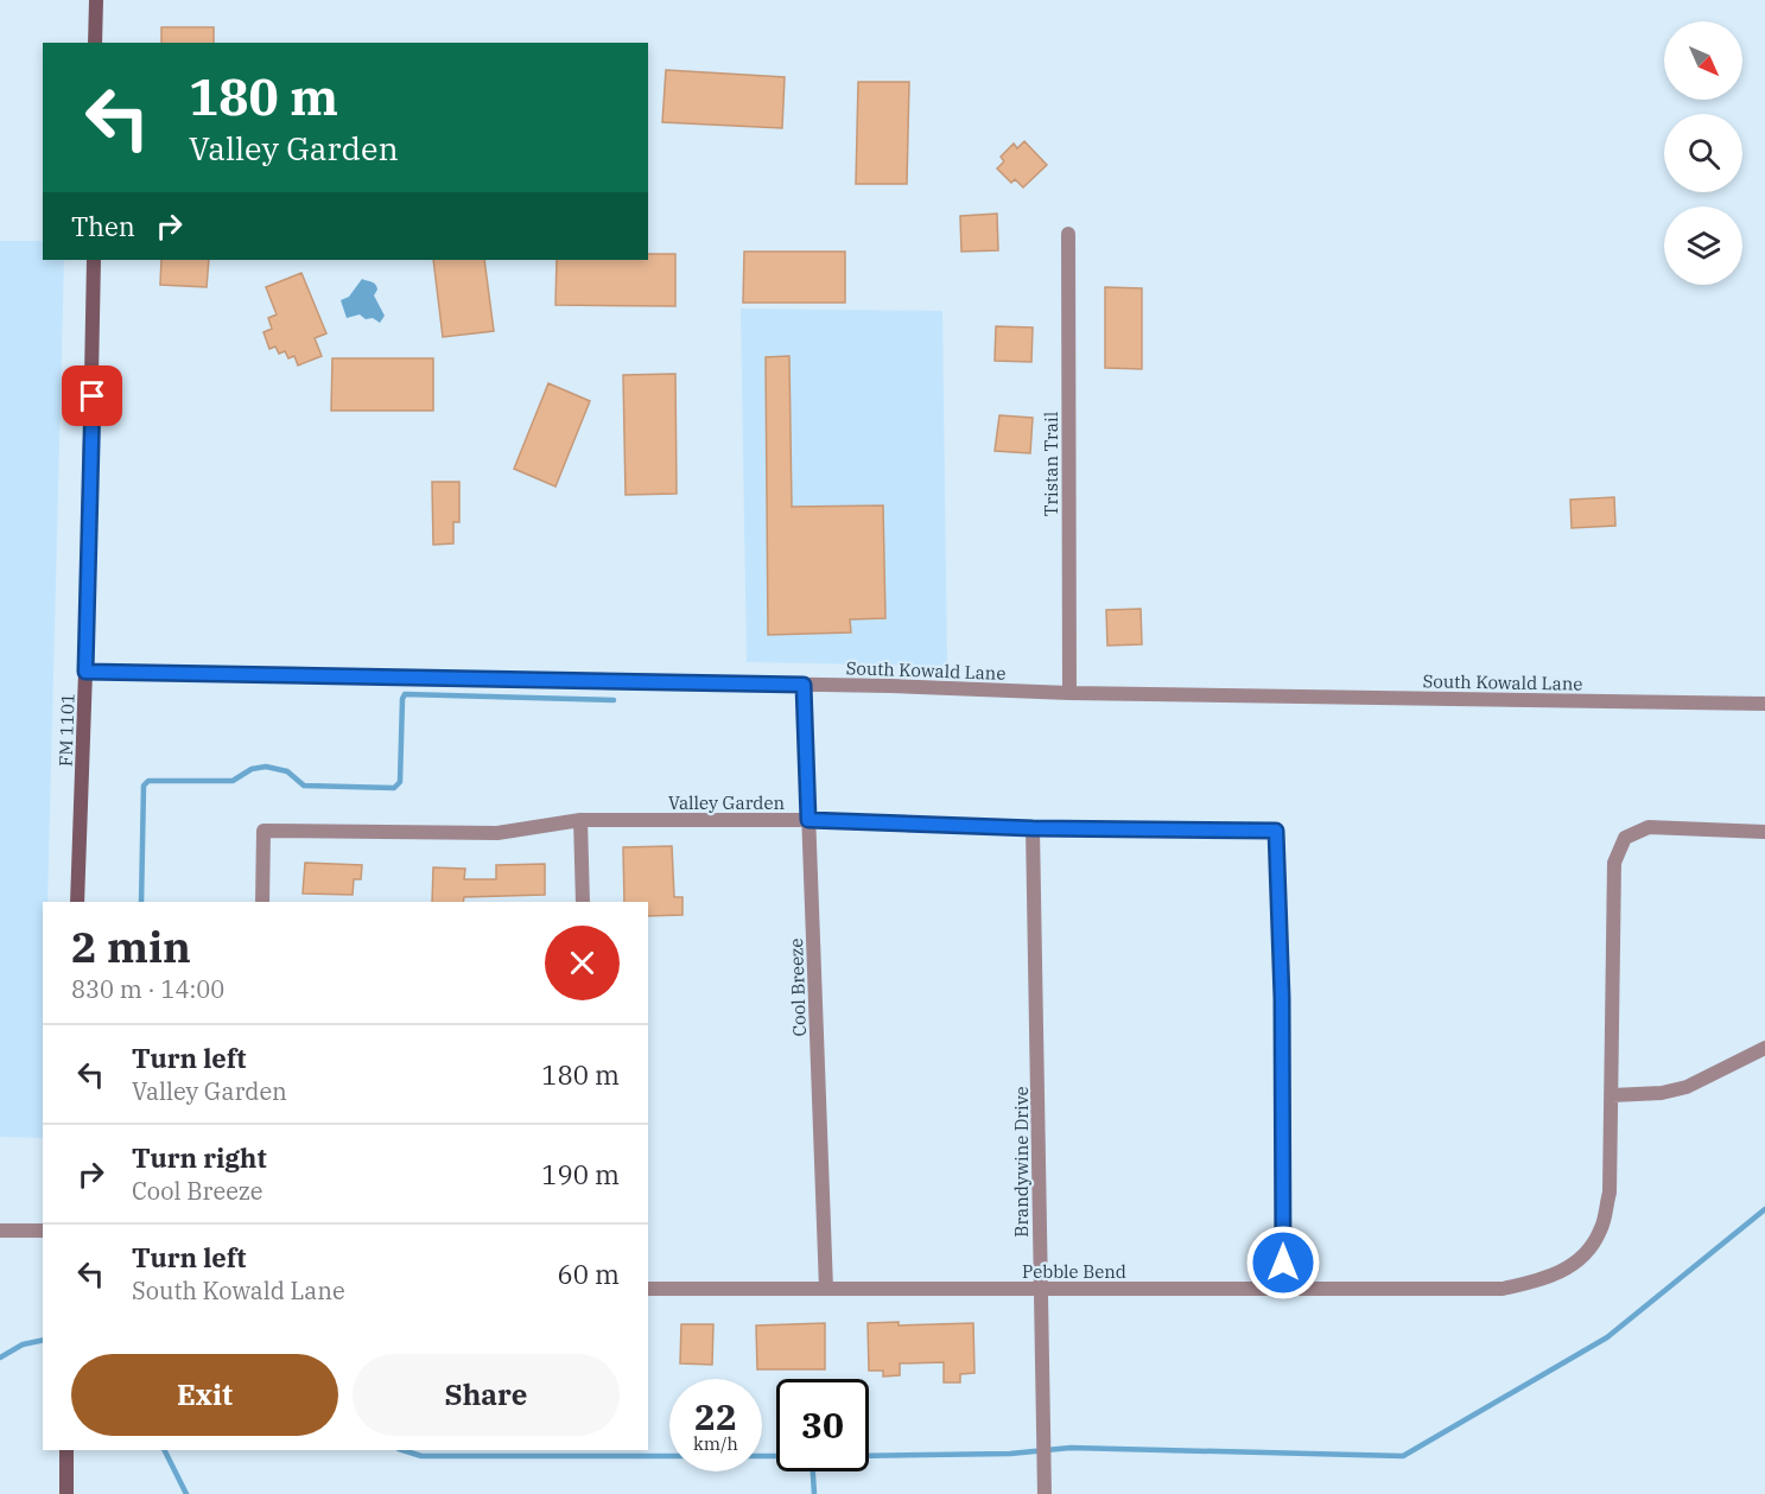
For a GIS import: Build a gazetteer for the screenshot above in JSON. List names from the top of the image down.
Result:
{
  "streets": {
    "main road": ["FM 1101"],
    "street": [
      "Tristan Trail",
      "South Kowald Lane",
      "Valley Garden",
      "Cool Breeze",
      "Brandywine Drive",
      "Pebble Bend"
    ]
  },
  "crossings": [
    ["Tristan Trail", "South Kowald Lane"],
    ["South Kowald Lane", "FM 1101"],
    ["South Kowald Lane", "Cool Breeze"],
    ["Valley Garden", "Cool Breeze"],
    ["Valley Garden", "Brandywine Drive"],
    ["Valley Garden", "Pebble Bend"],
    ["Cool Breeze", "Pebble Bend"],
    ["Brandywine Drive", "Pebble Bend"]
  ],
  "north": "bottom right",
  "page": {
    "turn": ["180 m", "Valley Garden"],
    "then": "Then",
    "heading": ["2 min", "830 m · 14:00"],
    "list": [
      {
        "name": "Turn left",
        "note": "Valley Garden",
        "value": "180 m"
      },
      {
        "name": "Turn right",
        "note": "Cool Breeze",
        "value": "190 m"
      },
      {
        "name": "Turn left",
        "note": "South Kowald Lane",
        "value": "60 m"
      }
    ],
    "buttons": ["Exit", "Share"],
    "speed": "22 km/h",
    "limit": "30"
  }
}
